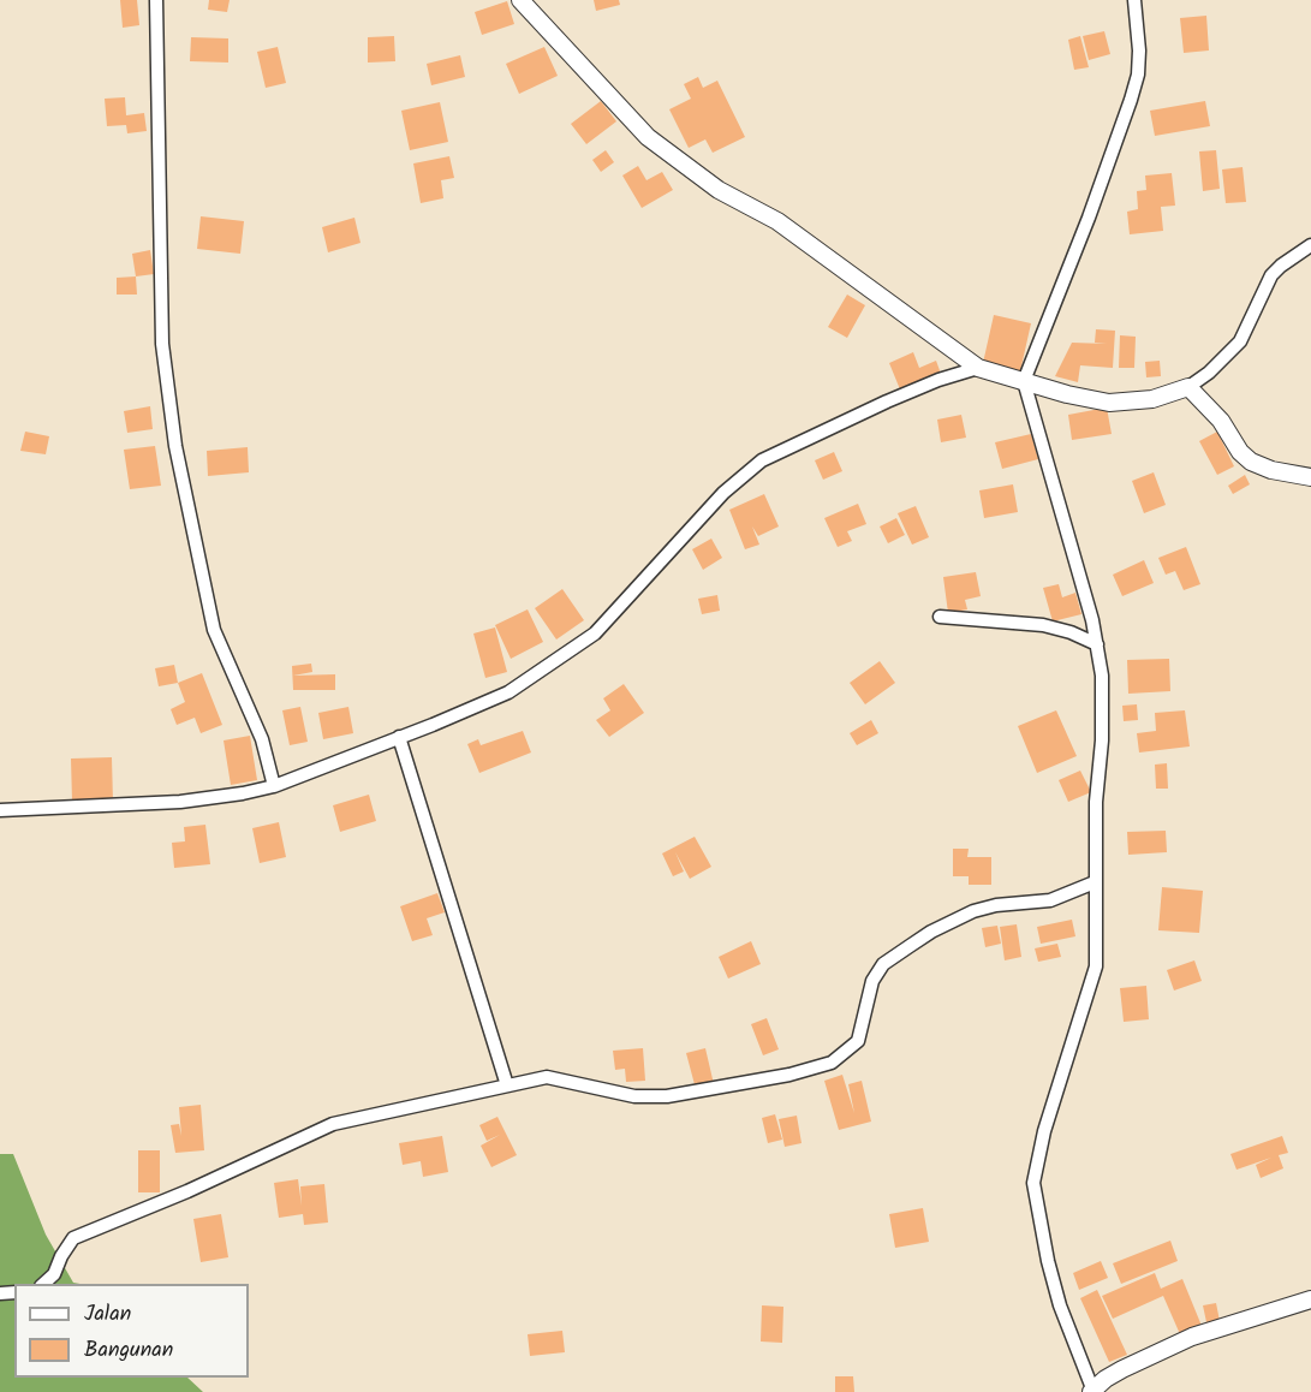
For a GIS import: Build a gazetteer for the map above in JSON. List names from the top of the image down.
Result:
{
  "legend": ["Jalan", "Bangunan"]
}
